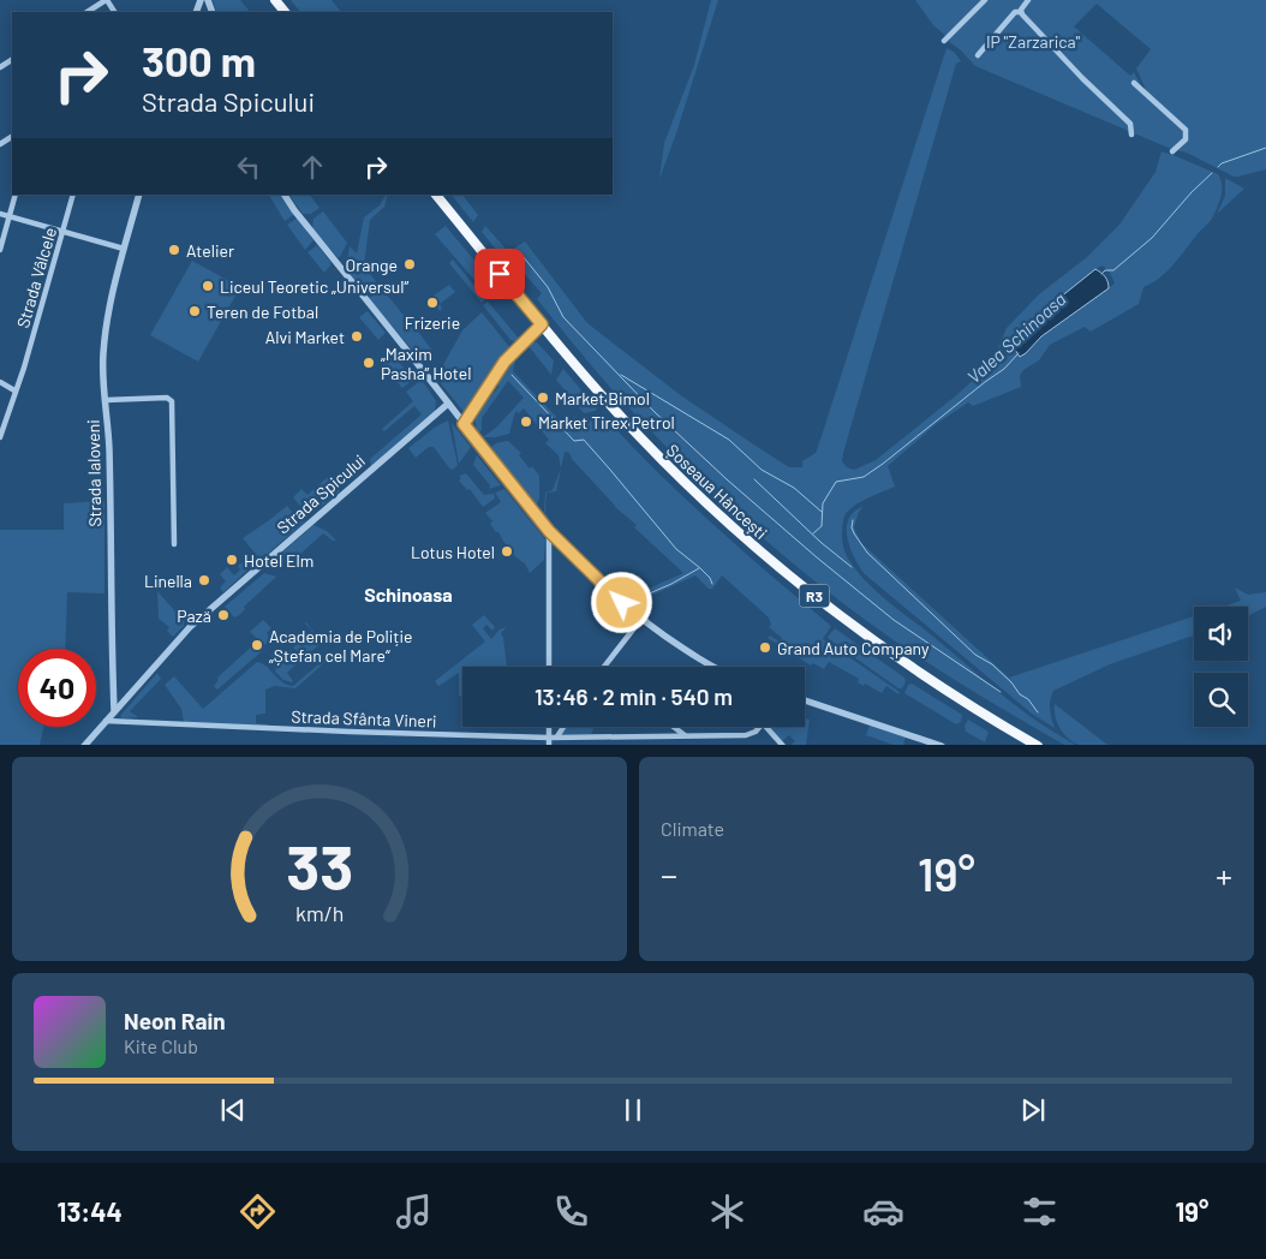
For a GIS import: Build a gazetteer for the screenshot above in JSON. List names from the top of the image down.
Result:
{
  "streets": {
    "highway": ["Șoseaua Hâncești", "R3"],
    "street": [
      "Strada Vâlcele",
      "Strada Ialoveni",
      "Strada Spicului",
      "Strada Sfânta Vineri"
    ]
  },
  "crossings": [
    ["Strada Ialoveni", "Strada Spicului"]
  ],
  "districts": ["Schinoasa"],
  "water": ["Valea Schinoasa"],
  "parks": ["IP \"Zarzarica\""],
  "places": [
    "Atelier",
    "Orange",
    "Liceul Teoretic „Universul”",
    "Frizerie",
    "Teren de Fotbal",
    "Alvi Market",
    "„Maxim Pasha” Hotel",
    "Market Bimol",
    "Market Tirex Petrol",
    "Lotus Hotel",
    "Hotel Elm",
    "Linella",
    "Pază",
    "Academia de Poliție „Ștefan cel Mare“",
    "Grand Auto Company"
  ],
  "page": {
    "turn": ["300 m", "Strada Spicului"],
    "limit": "40",
    "trip": "13:46 · 2 min · 540 m",
    "tile": "Climate",
    "heat": ["−", "19°", "+"],
    "song": ["Neon Rain", "Kite Club"],
    "tabs": ["13:44", "19°"],
    "gauge": ["33", "km/h"]
  }
}
